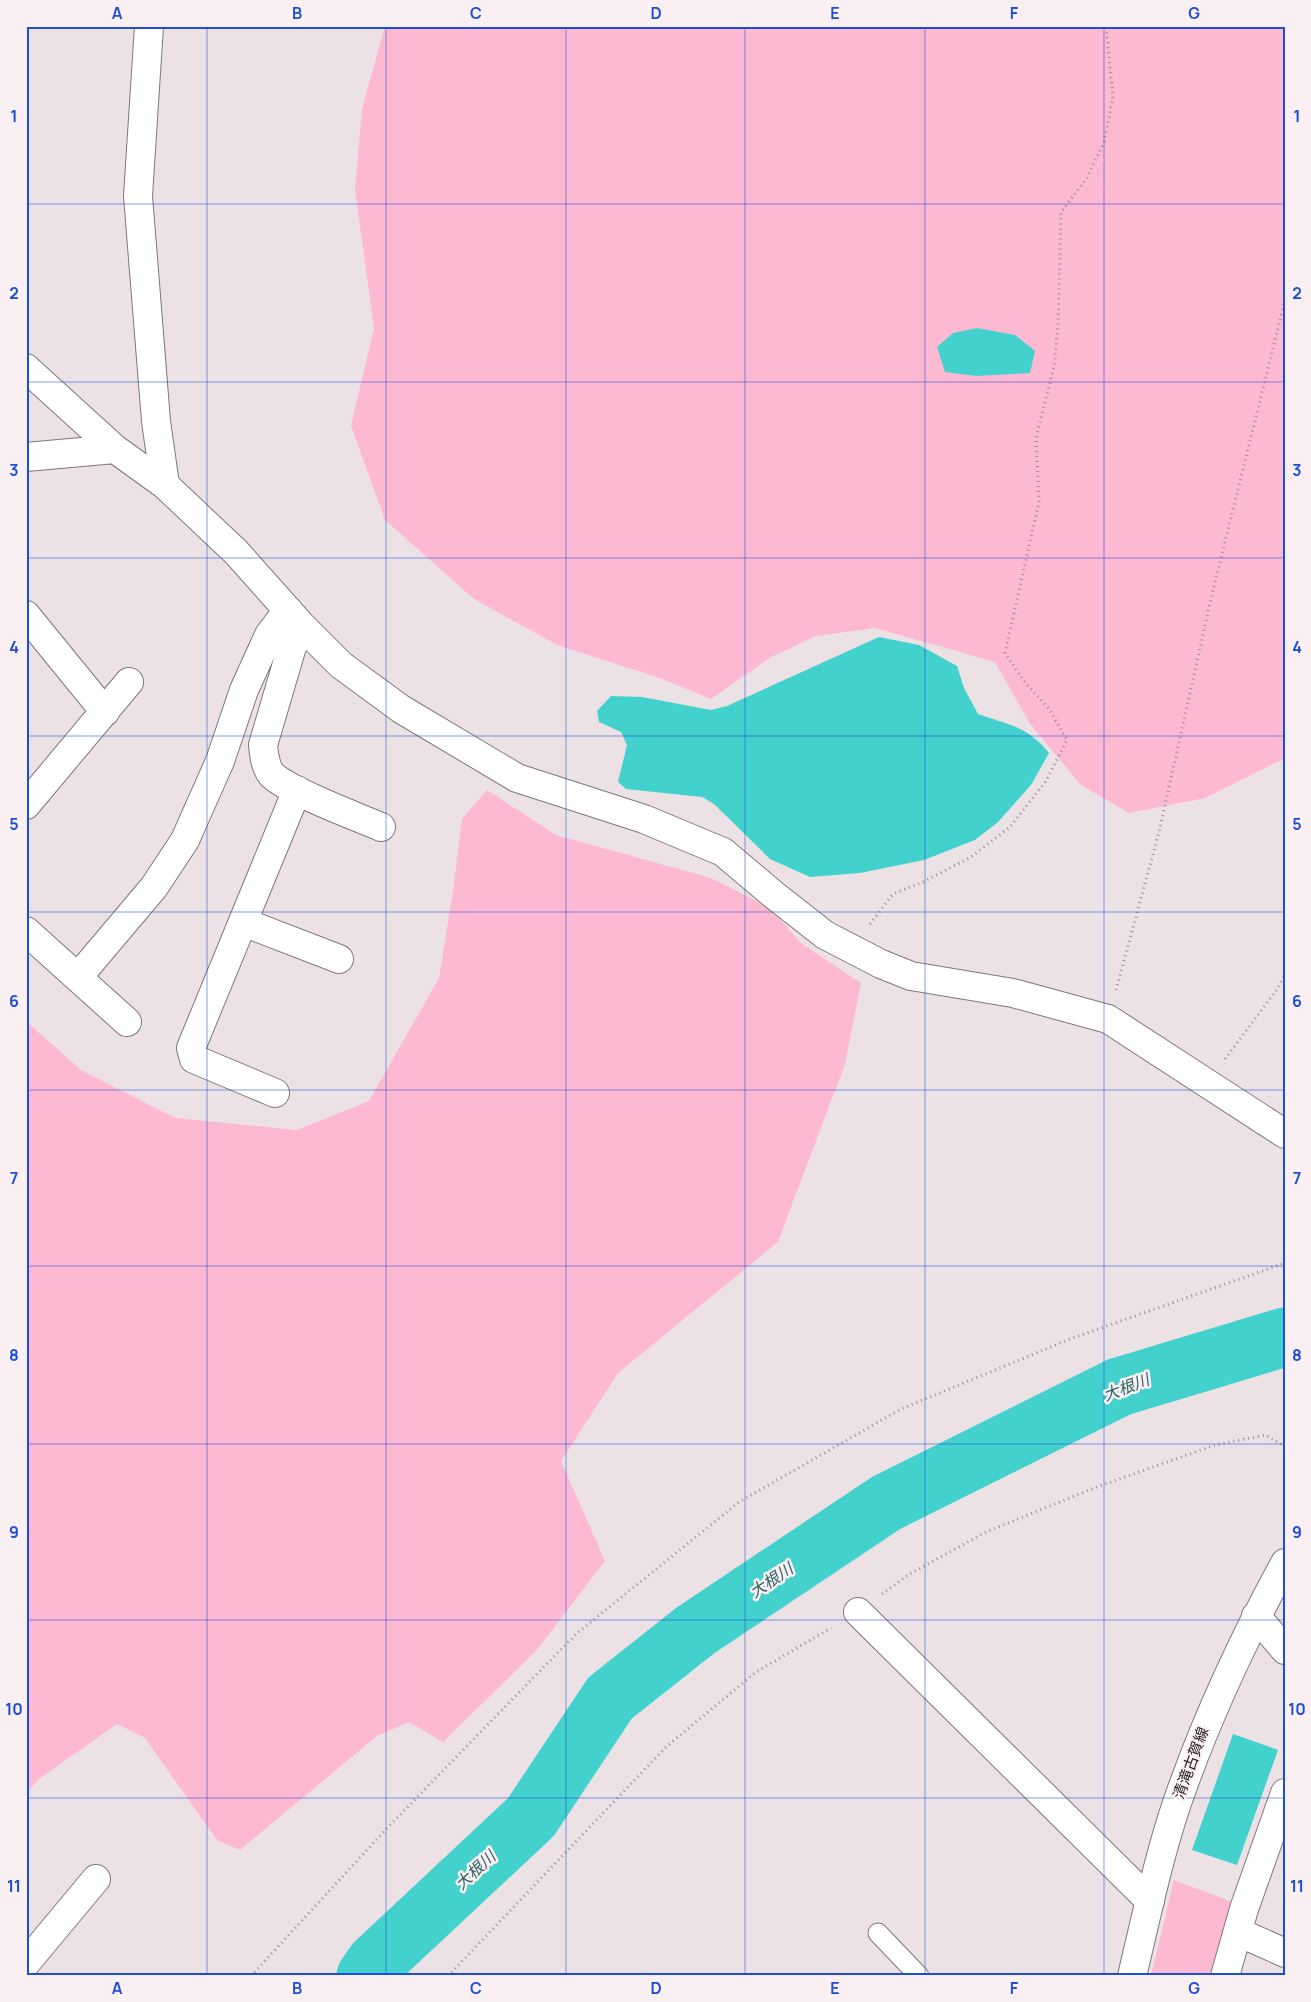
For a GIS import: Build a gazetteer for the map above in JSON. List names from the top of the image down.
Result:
{
  "streets": {
    "street": ["清滝古賀線"]
  },
  "water": ["大根川"],
  "grid": {
    "columns": [
      "A",
      "B",
      "C",
      "D",
      "E",
      "F",
      "G"
    ],
    "rows": [
      "1",
      "2",
      "3",
      "4",
      "5",
      "6",
      "7",
      "8",
      "9",
      "10",
      "11"
    ]
  }
}
